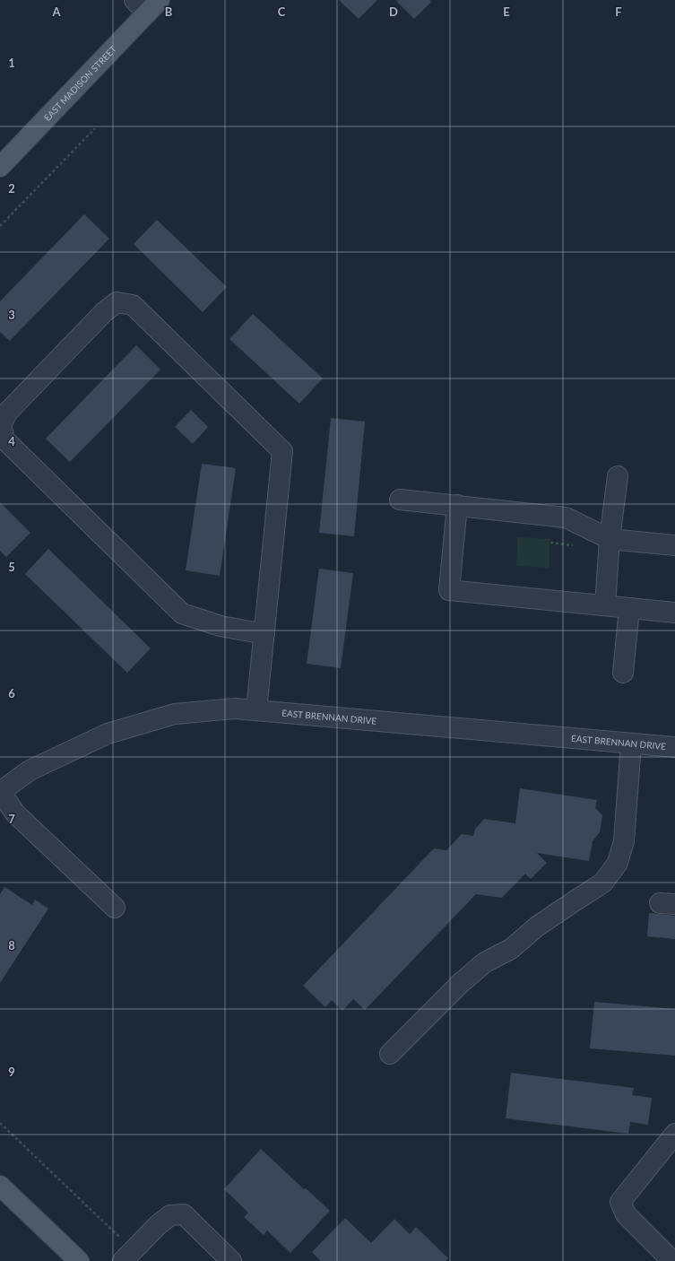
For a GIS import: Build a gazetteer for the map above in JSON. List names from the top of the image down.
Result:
{
  "streets": {
    "main road": ["EAST MADISON STREET"],
    "street": ["EAST BRENNAN DRIVE"]
  },
  "grid": {
    "columns": [
      "A",
      "B",
      "C",
      "D",
      "E",
      "F"
    ],
    "rows": [
      "1",
      "2",
      "3",
      "4",
      "5",
      "6",
      "7",
      "8",
      "9"
    ]
  }
}
